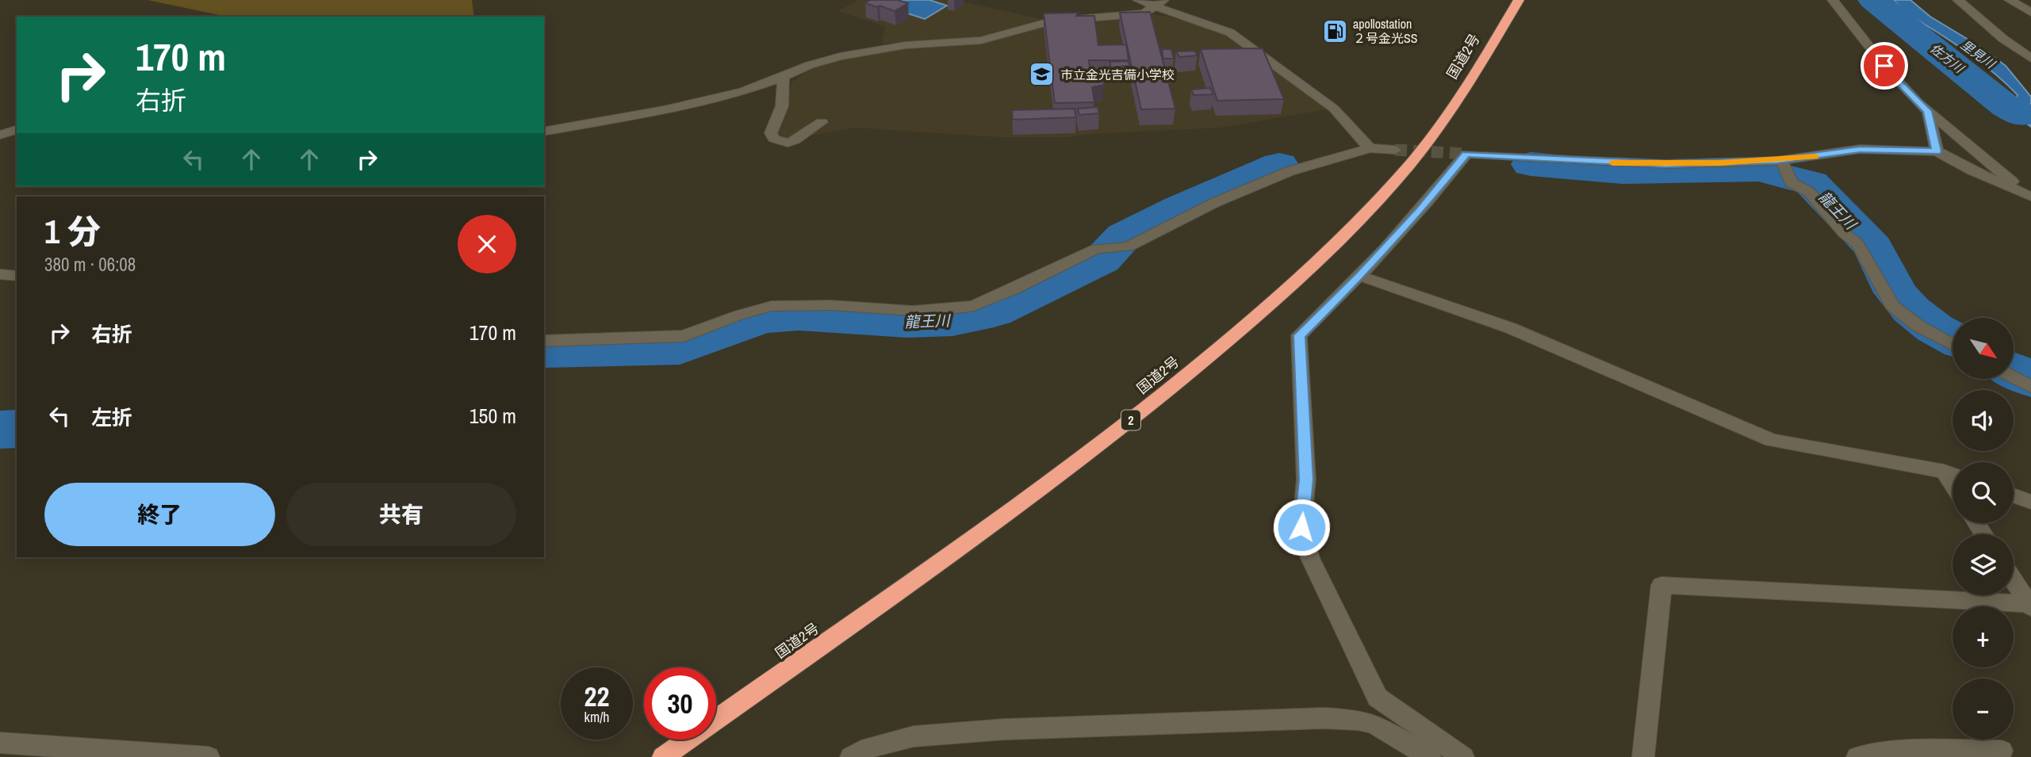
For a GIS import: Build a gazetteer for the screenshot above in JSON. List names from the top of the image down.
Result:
{
  "streets": {
    "highway": ["国道2号", "2"]
  },
  "water": ["里見川", "佐方川", "龍王川"],
  "places": {
    "fuel station": ["apollostation ２号金光SS"],
    "school or university": ["市立金光吉備小学校"]
  },
  "north": "bottom right",
  "page": {
    "turn": ["170 m", "右折"],
    "heading": ["1 分", "380 m · 06:08"],
    "list": [
      {
        "name": "右折",
        "value": "170 m"
      },
      {
        "name": "左折",
        "value": "150 m"
      }
    ],
    "map_buttons": ["+", "−"],
    "buttons": ["終了", "共有"],
    "speed": "22 km/h",
    "limit": "30"
  }
}
